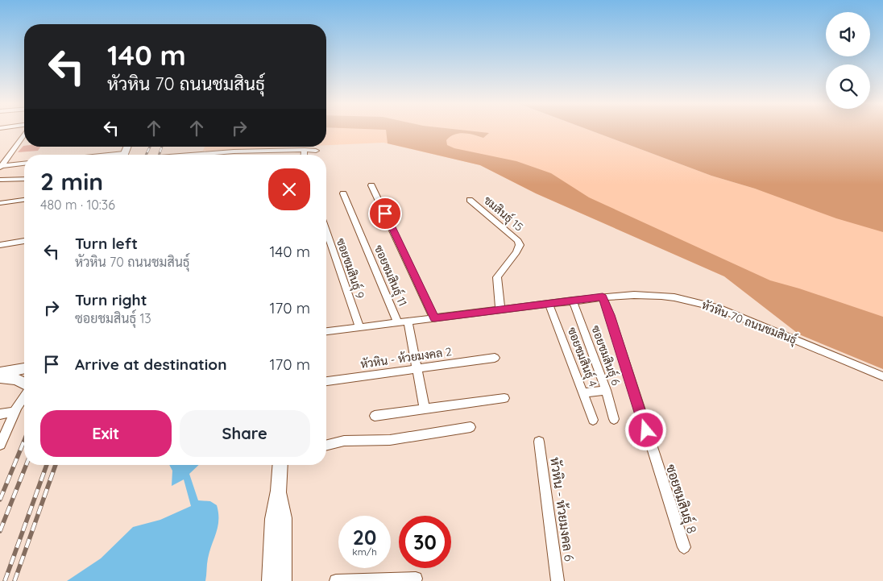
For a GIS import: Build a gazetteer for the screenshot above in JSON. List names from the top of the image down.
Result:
{
  "streets": {
    "street": [
      "ชมสินธุ์ 15",
      "ซอยชมสินธุ์ 9",
      "ซอยชมสินธุ์ 11",
      "หัวหิน 70 ถนนชมสินธุ์",
      "ซอยชมสินธุ์ 6",
      "ซอยชมสินธุ์ 4",
      "หัวหิน - ห้วยมงคล 2",
      "ซอยชมสินธุ์ 8",
      "หัวหิน - ห้วยมงคล 6"
    ]
  },
  "crossings": [
    ["ชมสินธุ์ 15", "หัวหิน 70 ถนนชมสินธุ์"],
    ["ซอยชมสินธุ์ 9", "หัวหิน 70 ถนนชมสินธุ์"],
    ["ซอยชมสินธุ์ 11", "หัวหิน 70 ถนนชมสินธุ์"],
    ["ซอยชมสินธุ์ 11", "หัวหิน - ห้วยมงคล 2"],
    ["หัวหิน 70 ถนนชมสินธุ์", "ซอยชมสินธุ์ 6"],
    ["หัวหิน 70 ถนนชมสินธุ์", "ซอยชมสินธุ์ 4"],
    ["หัวหิน 70 ถนนชมสินธุ์", "ซอยชมสินธุ์ 8"]
  ],
  "page": {
    "turn": ["140 m", "หัวหิน 70 ถนนชมสินธุ์"],
    "heading": ["2 min", "480 m · 10:36"],
    "list": [
      {
        "name": "Turn left",
        "note": "หัวหิน 70 ถนนชมสินธุ์",
        "value": "140 m"
      },
      {
        "name": "Turn right",
        "note": "ซอยชมสินธุ์ 13",
        "value": "170 m"
      },
      {
        "name": "Arrive at destination",
        "value": "170 m"
      }
    ],
    "buttons": ["Exit", "Share"],
    "speed": "20 km/h",
    "limit": "30"
  }
}
